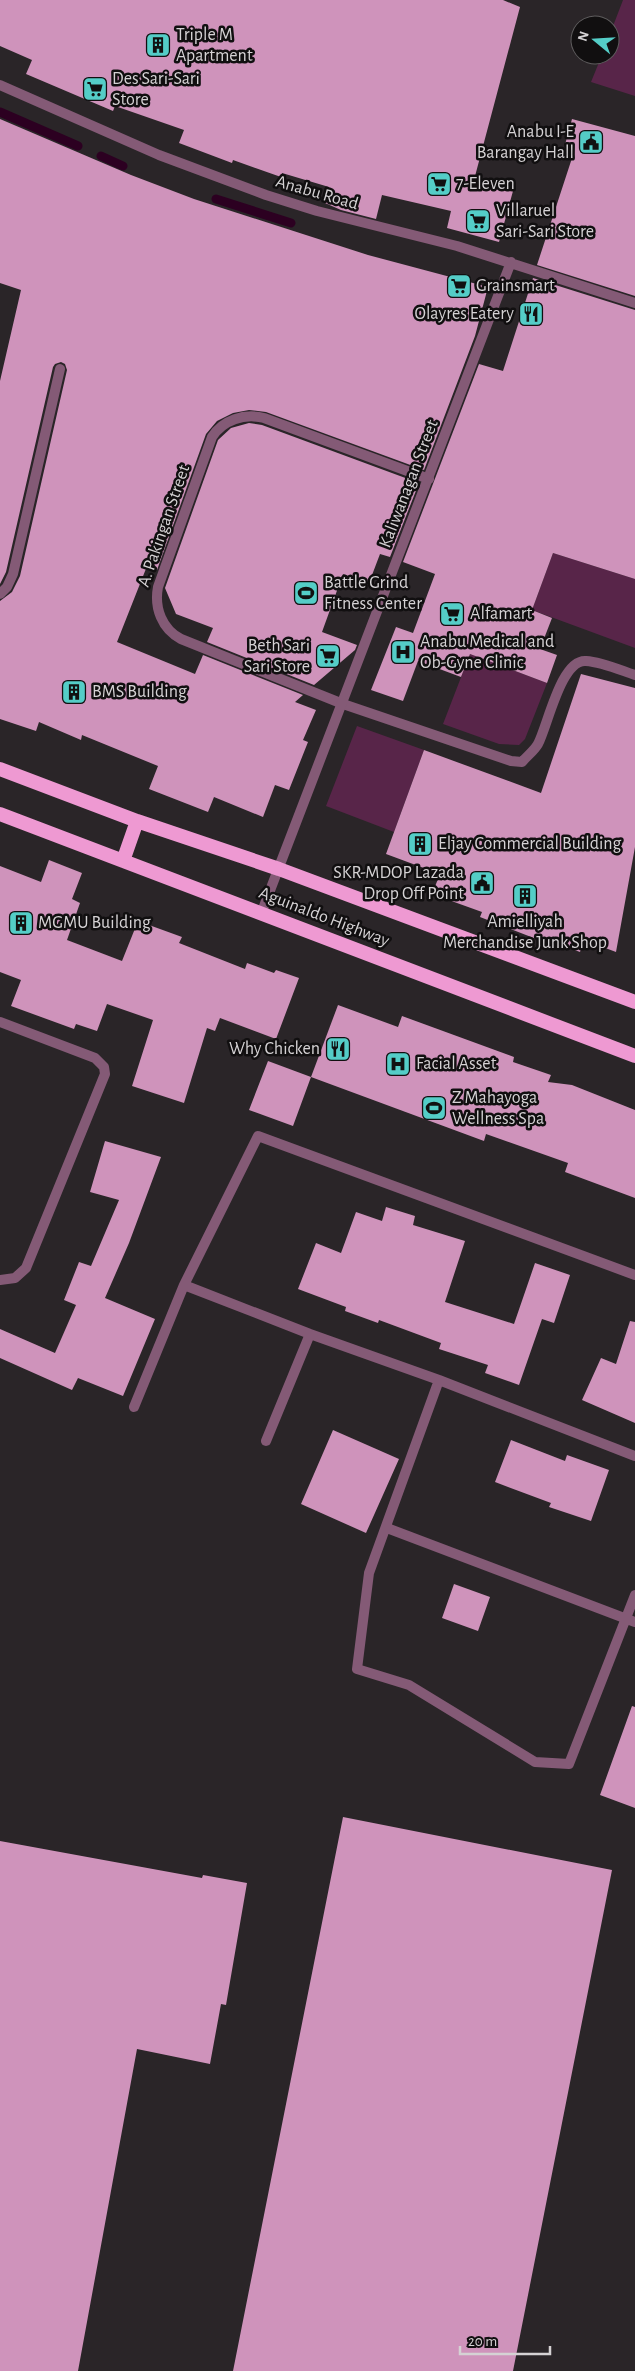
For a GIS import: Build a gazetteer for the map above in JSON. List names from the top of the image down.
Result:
{
  "streets": {
    "highway": ["Aguinaldo Highway"],
    "street": ["Anabu Road", "Kaliwanagan Street", "A. Pakingan Street"]
  },
  "crossings": [
    ["Anabu Road", "Kaliwanagan Street"],
    ["Kaliwanagan Street", "A. Pakingan Street"],
    ["Kaliwanagan Street", "Aguinaldo Highway"]
  ],
  "places": {
    "building": [
      "Triple M Apartment",
      "BMS Building",
      "Eljay Commercial Building",
      "Amielliyah Merchandise Junk Shop",
      "MGMU Building"
    ],
    "supermarket": [
      "Des Sari-Sari Store",
      "7-Eleven",
      "Villaruel Sari-Sari Store",
      "Grainsmart",
      "Alfamart",
      "Beth Sari Sari Store"
    ],
    "public building": ["Anabu I-E Barangay Hall", "SKR-MDOP Lazada Drop Off Point"],
    "restaurant": ["Olayres Eatery", "Why Chicken"],
    "sports": ["Battle Grind Fitness Center", "Z Mahayoga Wellness Spa"],
    "hospital": ["Anabu Medical and Ob-Gyne Clinic", "Facial Asset"]
  },
  "scale_bar": "20 m",
  "north": "left"
}
